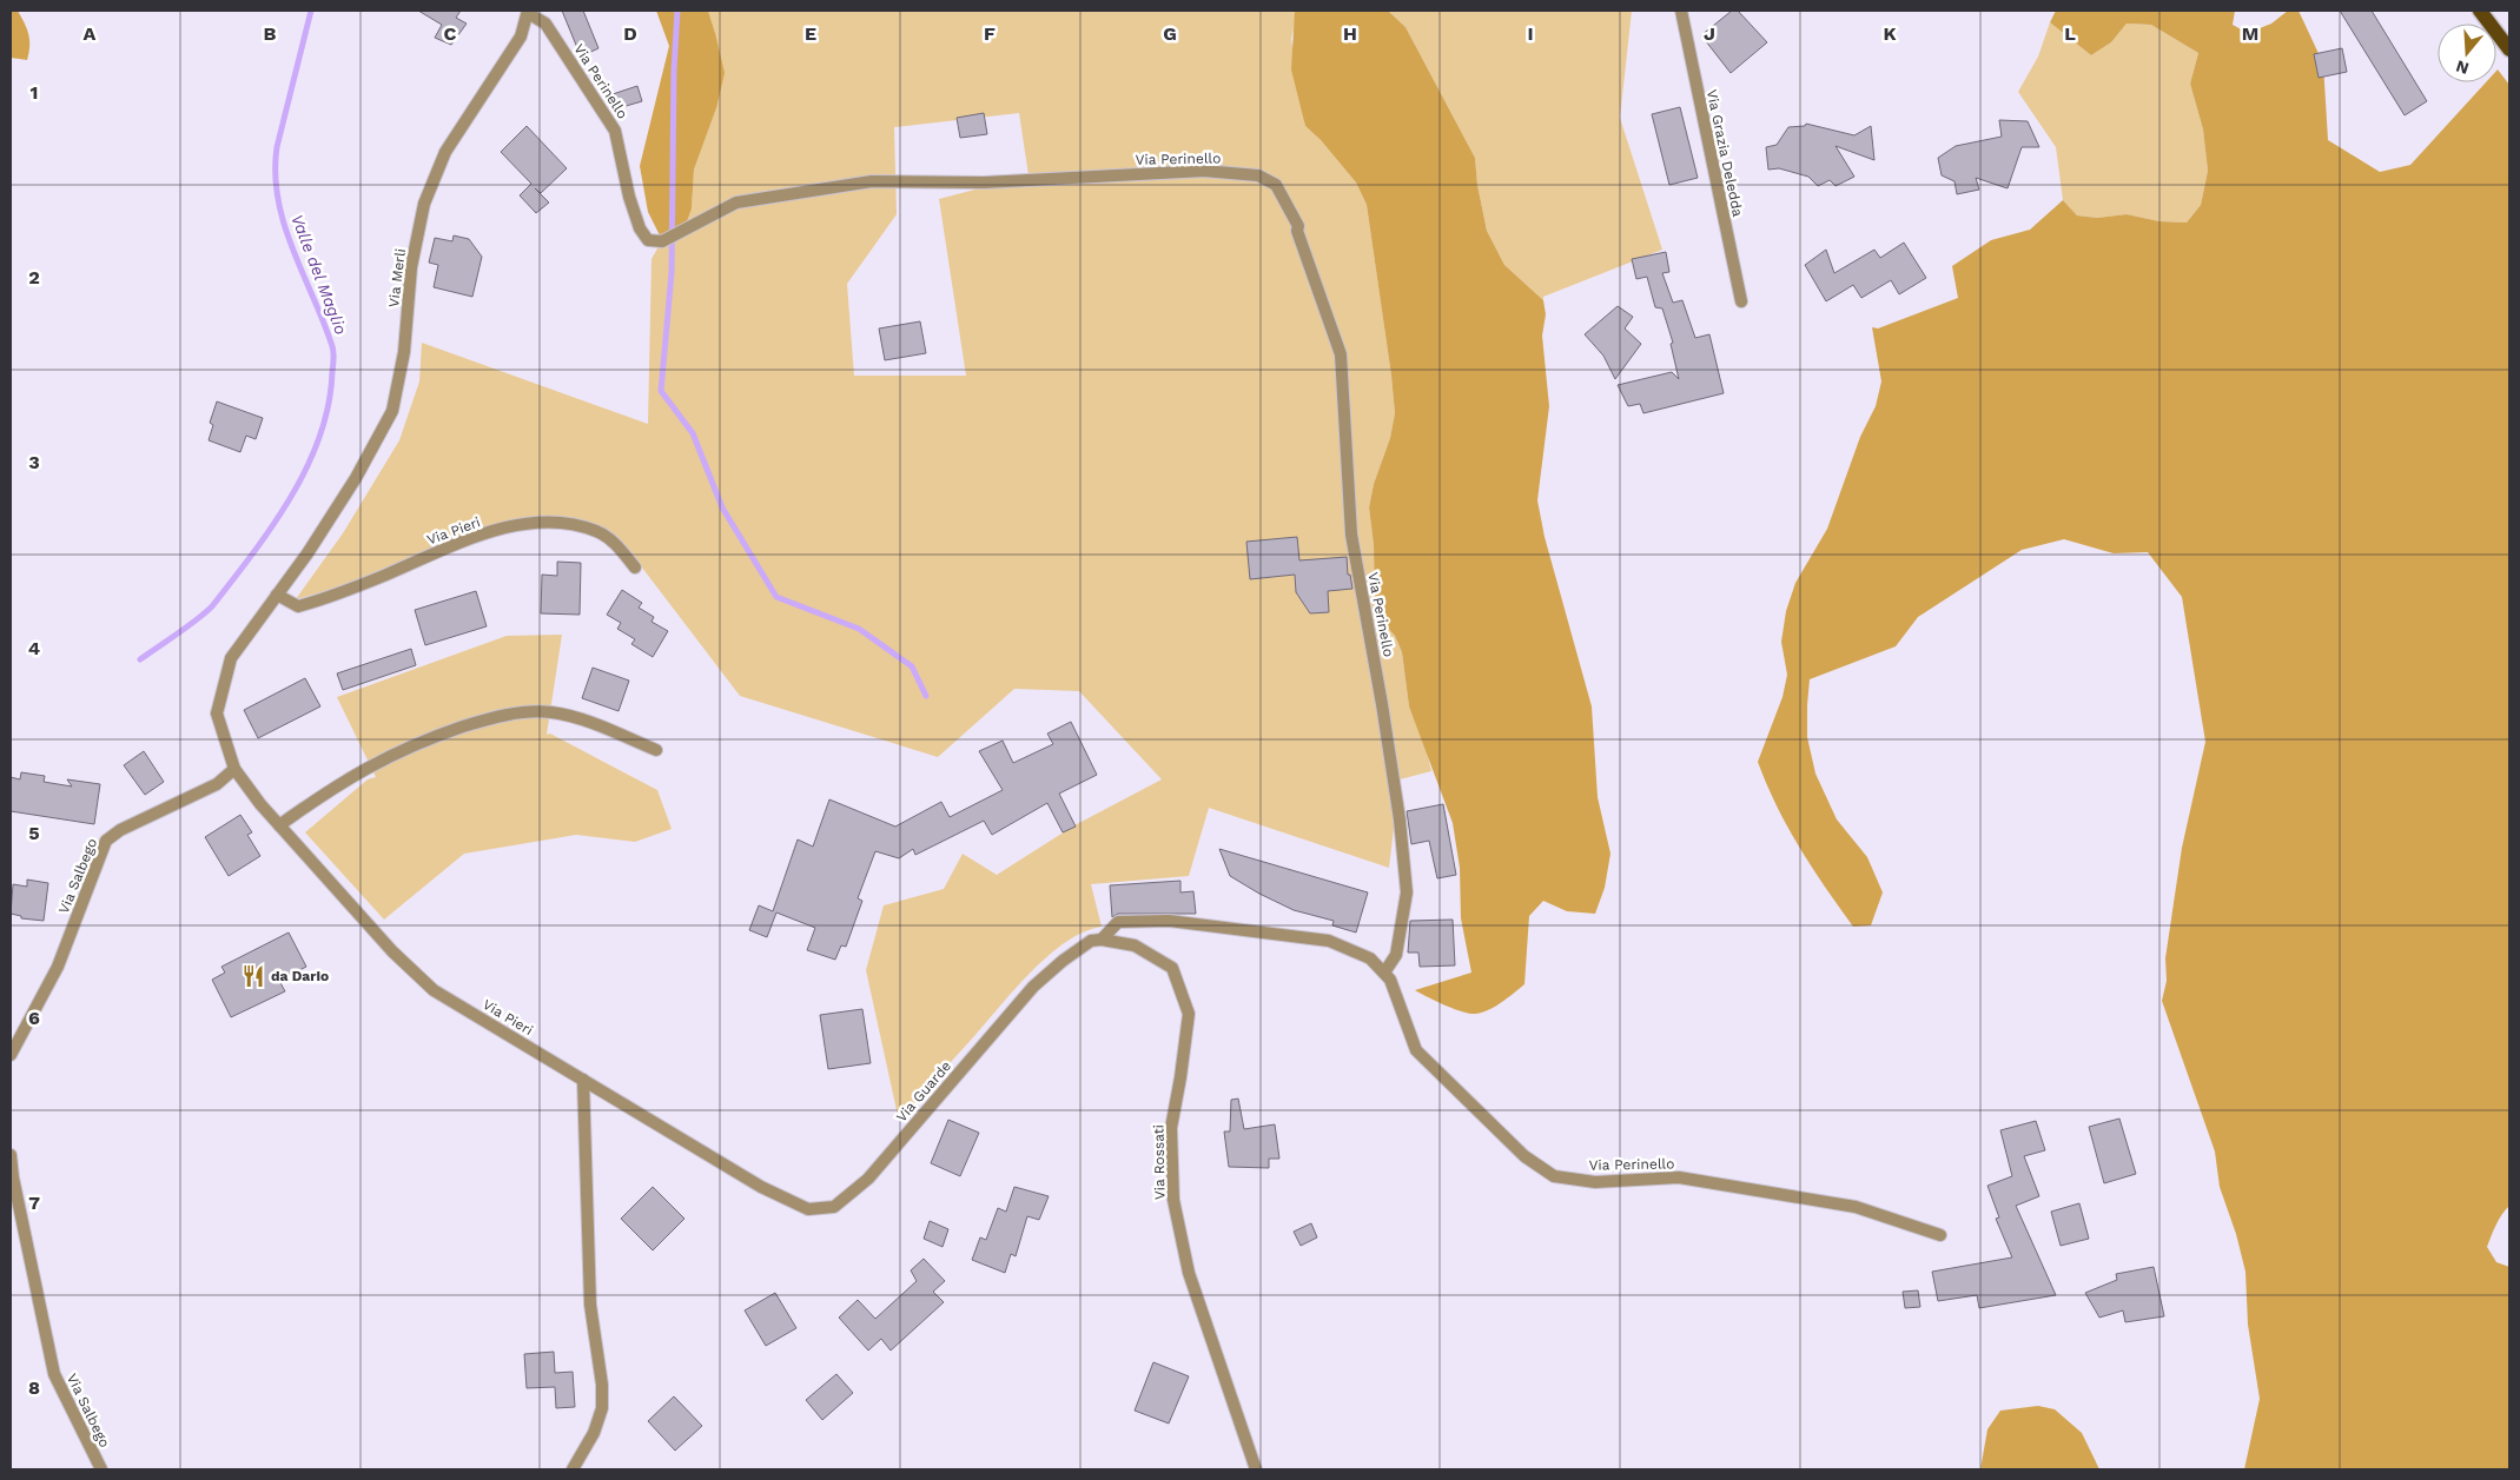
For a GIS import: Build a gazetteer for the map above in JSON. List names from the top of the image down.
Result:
{
  "streets": {
    "street": [
      "Via Perinello",
      "Via Grazia Deledda",
      "Via Merli",
      "Via Pieri",
      "Via Salbego",
      "Via Guarde",
      "Via Rossati"
    ]
  },
  "crossings": [
    ["Via Perinello", "Via Merli"],
    ["Via Perinello", "Via Guarde"],
    ["Via Perinello", "Via Rossati"],
    ["Via Merli", "Via Pieri"],
    ["Via Pieri", "Via Salbego"],
    ["Via Pieri", "Via Guarde"],
    ["Via Guarde", "Via Rossati"]
  ],
  "water": ["Valle del Maglio"],
  "places": {
    "restaurant": ["da Dario"]
  },
  "north": "bottom",
  "grid": {
    "columns": [
      "A",
      "B",
      "C",
      "D",
      "E",
      "F",
      "G",
      "H",
      "I",
      "J",
      "K",
      "L",
      "M"
    ],
    "rows": [
      "1",
      "2",
      "3",
      "4",
      "5",
      "6",
      "7",
      "8"
    ]
  }
}
